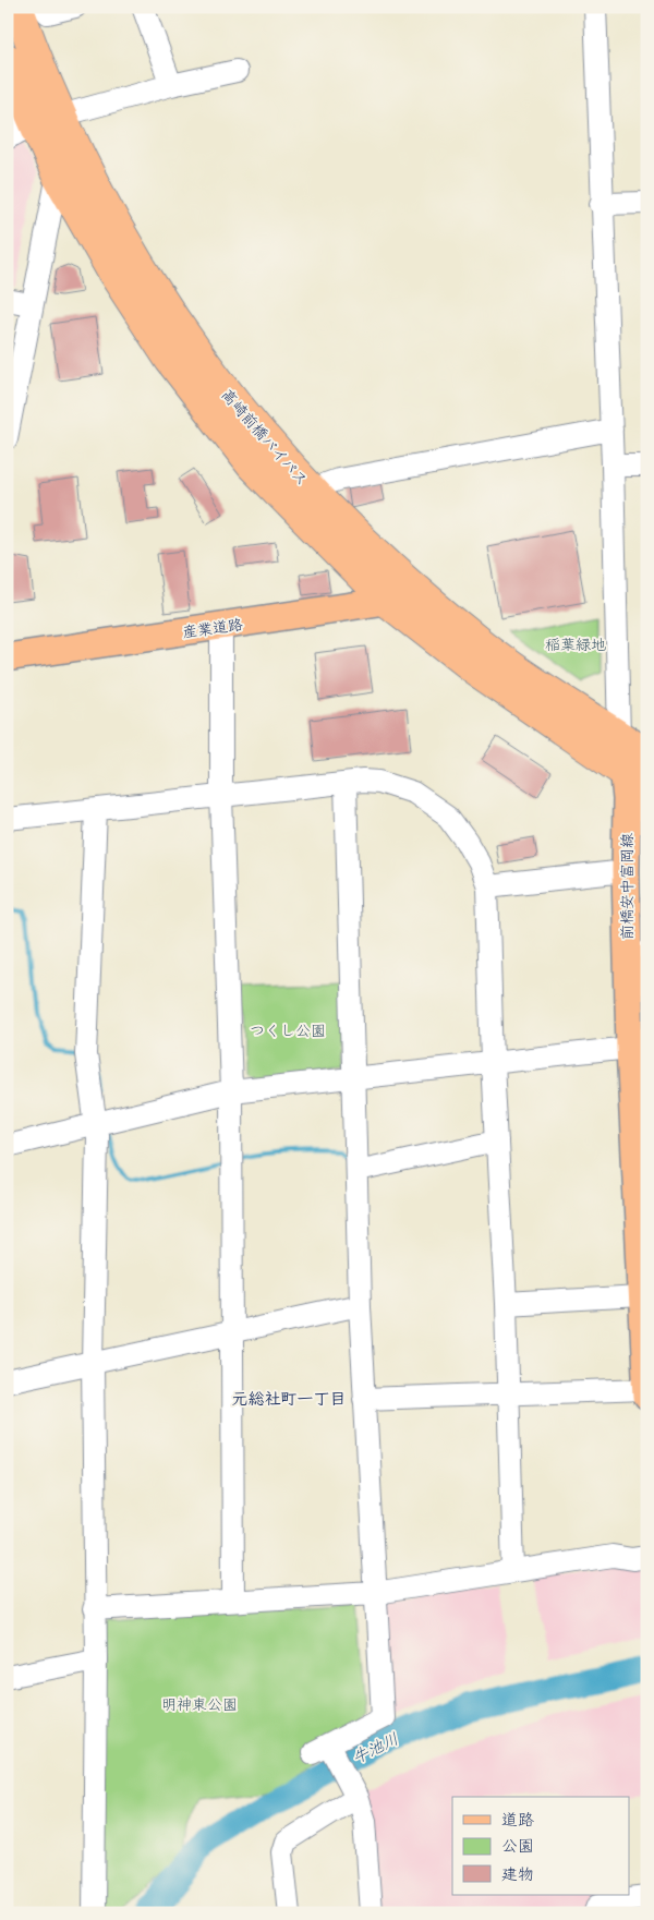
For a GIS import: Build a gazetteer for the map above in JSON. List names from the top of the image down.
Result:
{
  "streets": {
    "highway": ["高崎前橋バイパス"],
    "main road": ["産業道路", "前橋安中富岡線"]
  },
  "crossings": [
    ["高崎前橋バイパス", "産業道路"],
    ["高崎前橋バイパス", "前橋安中富岡線"]
  ],
  "districts": ["元総社町一丁目"],
  "water": ["牛池川"],
  "parks": ["稲葉緑地", "つくし公園", "明神東公園"],
  "legend": ["道路", "公園", "建物"]
}
